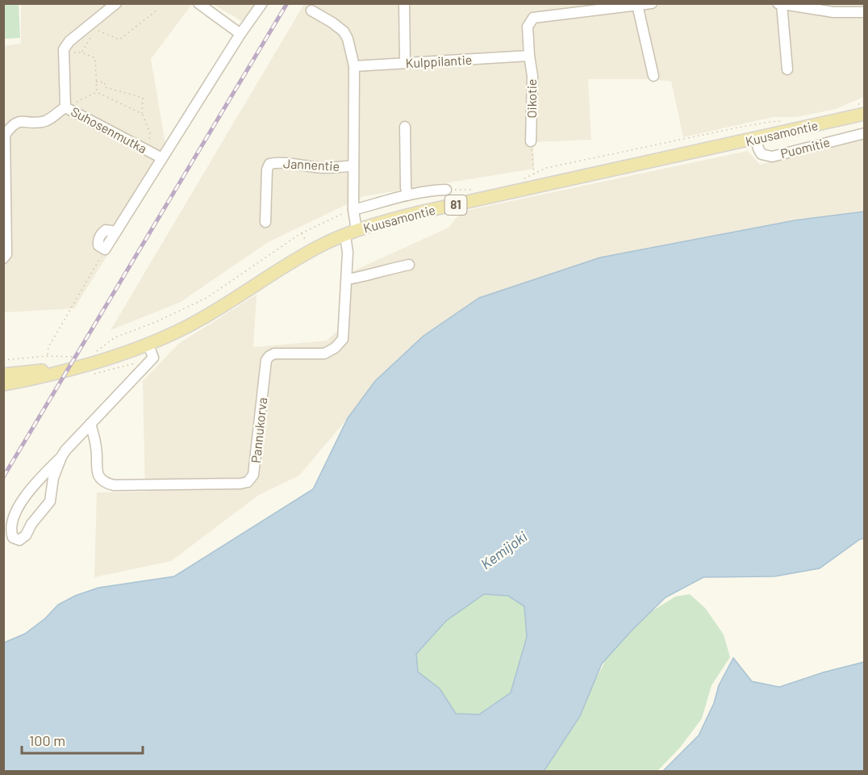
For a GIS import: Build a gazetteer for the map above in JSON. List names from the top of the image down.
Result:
{
  "streets": {
    "main road": ["Kuusamontie", "81"],
    "street": [
      "Kulppilantie",
      "Oikotie",
      "Suhosenmutka",
      "Puomitie",
      "Jannentie",
      "Pannukorva"
    ]
  },
  "crossings": [
    ["Kulppilantie", "Oikotie"],
    ["Kuusamontie", "Puomitie"],
    ["Kuusamontie", "Pannukorva"]
  ],
  "water": ["Kemijoki"],
  "scale_bar": "100 m"
}
